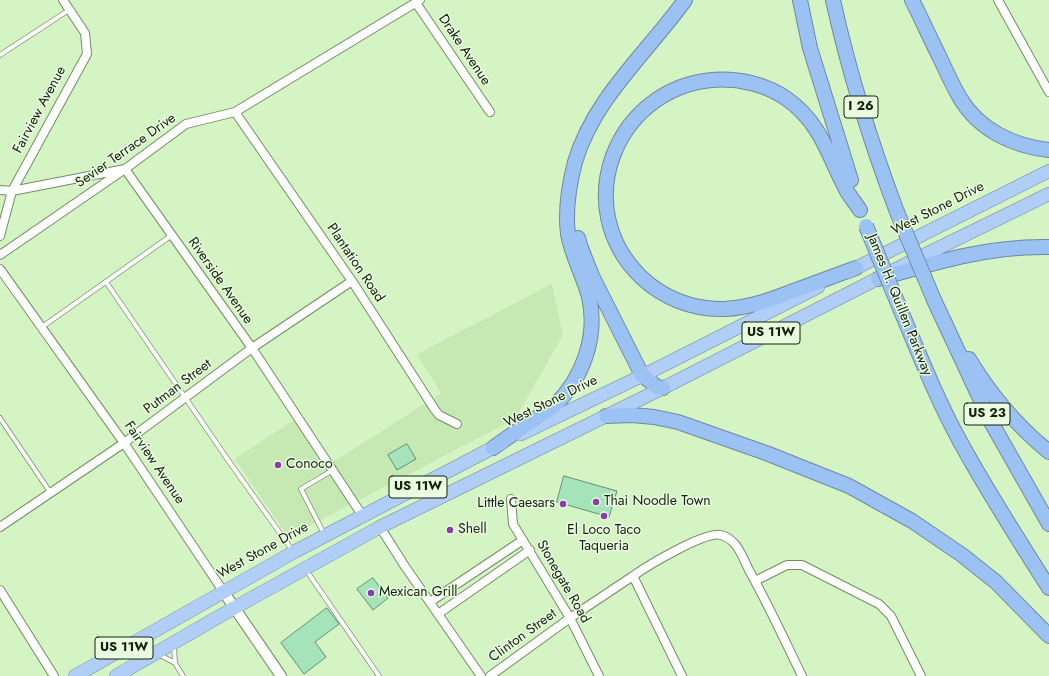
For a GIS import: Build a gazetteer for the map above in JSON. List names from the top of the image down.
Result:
{
  "streets": {
    "highway": [
      "I 26",
      "West Stone Drive",
      "James H. Quillen Parkway",
      "US 11W",
      "US 23"
    ],
    "street": [
      "Drake Avenue",
      "Fairview Avenue",
      "Sevier Terrace Drive",
      "Plantation Road",
      "Riverside Avenue",
      "Putman Street",
      "Stonegate Road",
      "Clinton Street"
    ]
  },
  "crossings": [
    ["Drake Avenue", "Sevier Terrace Drive"],
    ["I 26", "US 23"],
    ["Fairview Avenue", "West Stone Drive"],
    ["Fairview Avenue", "US 11W"],
    ["Fairview Avenue", "Putman Street"],
    ["Sevier Terrace Drive", "Plantation Road"],
    ["Sevier Terrace Drive", "Riverside Avenue"],
    ["West Stone Drive", "Riverside Avenue"],
    ["Plantation Road", "Putman Street"],
    ["Riverside Avenue", "Putman Street"],
    ["Stonegate Road", "Clinton Street"]
  ],
  "places": [
    "Conoco",
    "Thai Noodle Town",
    "Little Caesars",
    "El Loco Taco Taqueria",
    "Shell",
    "Mexican Grill"
  ]
}
